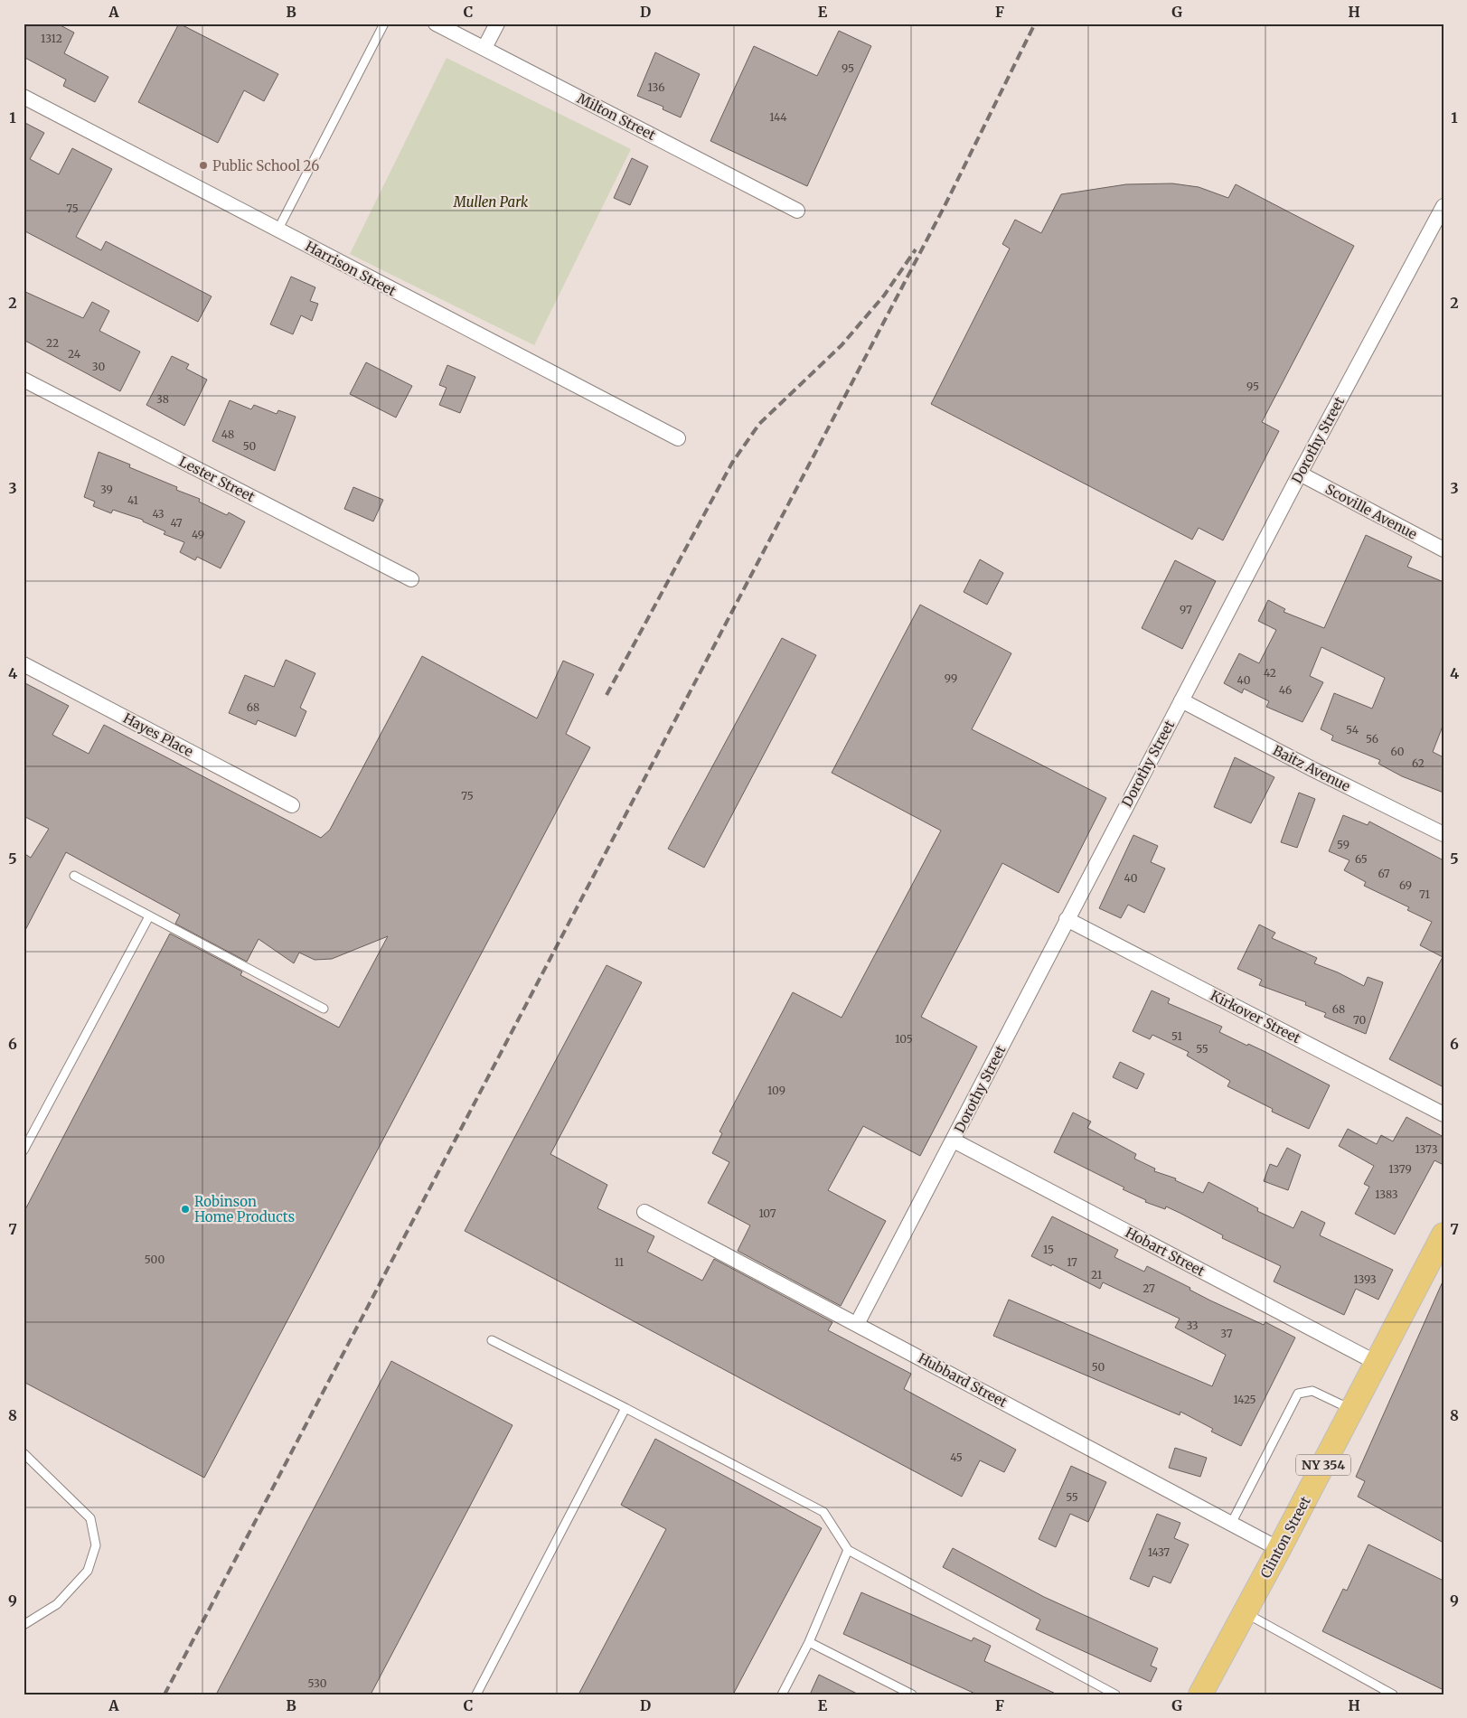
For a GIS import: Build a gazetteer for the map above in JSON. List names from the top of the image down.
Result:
{
  "streets": {
    "main road": ["NY 354", "Clinton Street"],
    "street": [
      "Milton Street",
      "Harrison Street",
      "Dorothy Street",
      "Lester Street",
      "Scoville Avenue",
      "Hayes Place",
      "Baitz Avenue",
      "Kirkover Street",
      "Hobart Street",
      "Hubbard Street"
    ]
  },
  "crossings": [
    ["Dorothy Street", "Scoville Avenue"],
    ["Dorothy Street", "Baitz Avenue"],
    ["Dorothy Street", "Kirkover Street"],
    ["Dorothy Street", "Hobart Street"],
    ["Dorothy Street", "Hubbard Street"],
    ["Hobart Street", "Clinton Street"],
    ["Hubbard Street", "Clinton Street"]
  ],
  "parks": ["Mullen Park"],
  "places": ["Public School 26", "Robinson Home Products"],
  "house_numbers": [
    "1312",
    "95",
    "136",
    "144",
    "75",
    "22",
    "24",
    "30",
    "95",
    "38",
    "48",
    "50",
    "39",
    "41",
    "43",
    "47",
    "49",
    "97",
    "42",
    "99",
    "40",
    "46",
    "68",
    "54",
    "56",
    "60",
    "62",
    "75",
    "59",
    "65",
    "67",
    "40",
    "69",
    "71",
    "68",
    "70",
    "51",
    "105",
    "55",
    "109",
    "1373",
    "1379",
    "1383",
    "107",
    "15",
    "500",
    "11",
    "17",
    "21",
    "1393",
    "27",
    "33",
    "37",
    "50",
    "1425",
    "45",
    "55",
    "1437",
    "530"
  ],
  "grid": {
    "columns": [
      "A",
      "B",
      "C",
      "D",
      "E",
      "F",
      "G",
      "H"
    ],
    "rows": [
      "1",
      "2",
      "3",
      "4",
      "5",
      "6",
      "7",
      "8",
      "9"
    ]
  }
}
